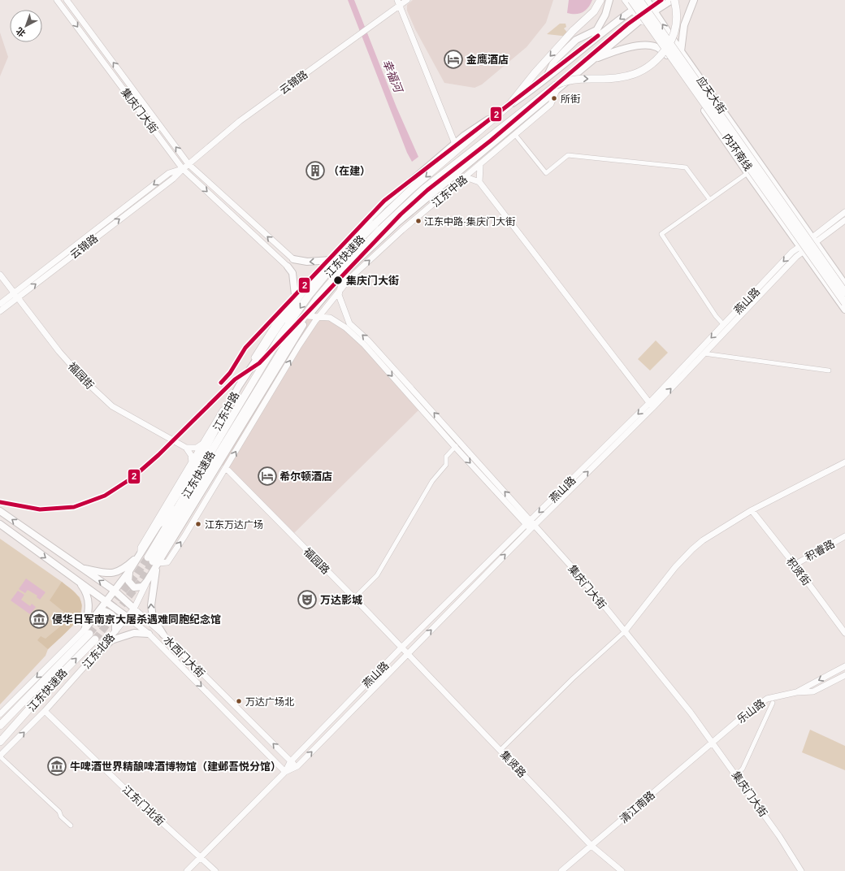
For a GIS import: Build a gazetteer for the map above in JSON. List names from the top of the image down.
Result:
{
  "streets": {
    "highway": ["内环南线", "江东快速路"],
    "main road": ["应天大街", "江东中路", "水西门大街"],
    "street": [
      "云锦路",
      "集庆门大街",
      "燕山路",
      "福园街",
      "积睿路",
      "福园路",
      "积贤街",
      "江东北路",
      "乐山路",
      "集贤路",
      "江东门北街",
      "清江南路"
    ]
  },
  "crossings": [
    ["云锦路", "集庆门大街"],
    ["云锦路", "福园街"],
    ["应天大街", "内环南线"],
    ["应天大街", "江东中路"],
    ["应天大街", "燕山路"],
    ["集庆门大街", "燕山路"],
    ["集庆门大街", "乐山路"],
    ["集庆门大街", "清江南路"],
    ["内环南线", "江东中路"],
    ["江东中路", "江东快速路"],
    ["江东中路", "福园路"],
    ["江东中路", "江东北路"],
    ["江东中路", "水西门大街"],
    ["燕山路", "福园路"],
    ["燕山路", "水西门大街"],
    ["燕山路", "集贤路"],
    ["燕山路", "江东门北街"],
    ["积睿路", "积贤街"],
    ["福园路", "集贤路"],
    ["江东北路", "水西门大街"],
    ["江东北路", "江东门北街"],
    ["乐山路", "清江南路"],
    ["集贤路", "清江南路"]
  ],
  "water": ["幸福河"],
  "places": {
    "hotel": ["金鹰酒店", "希尔顿酒店"],
    "other": [
      "所街",
      "江东中路·集庆门大街",
      "集庆门大街",
      "江东万达广场",
      "万达广场北"
    ],
    "building": ["（在建）"],
    "theatre": ["万达影城"],
    "museum": ["侵华日军南京大屠杀遇难同胞纪念馆", "牛啤酒世界精酿啤酒博物馆（建邺吾悦分馆）"]
  },
  "lines": ["transit line 2"],
  "north": "bottom left"
}
